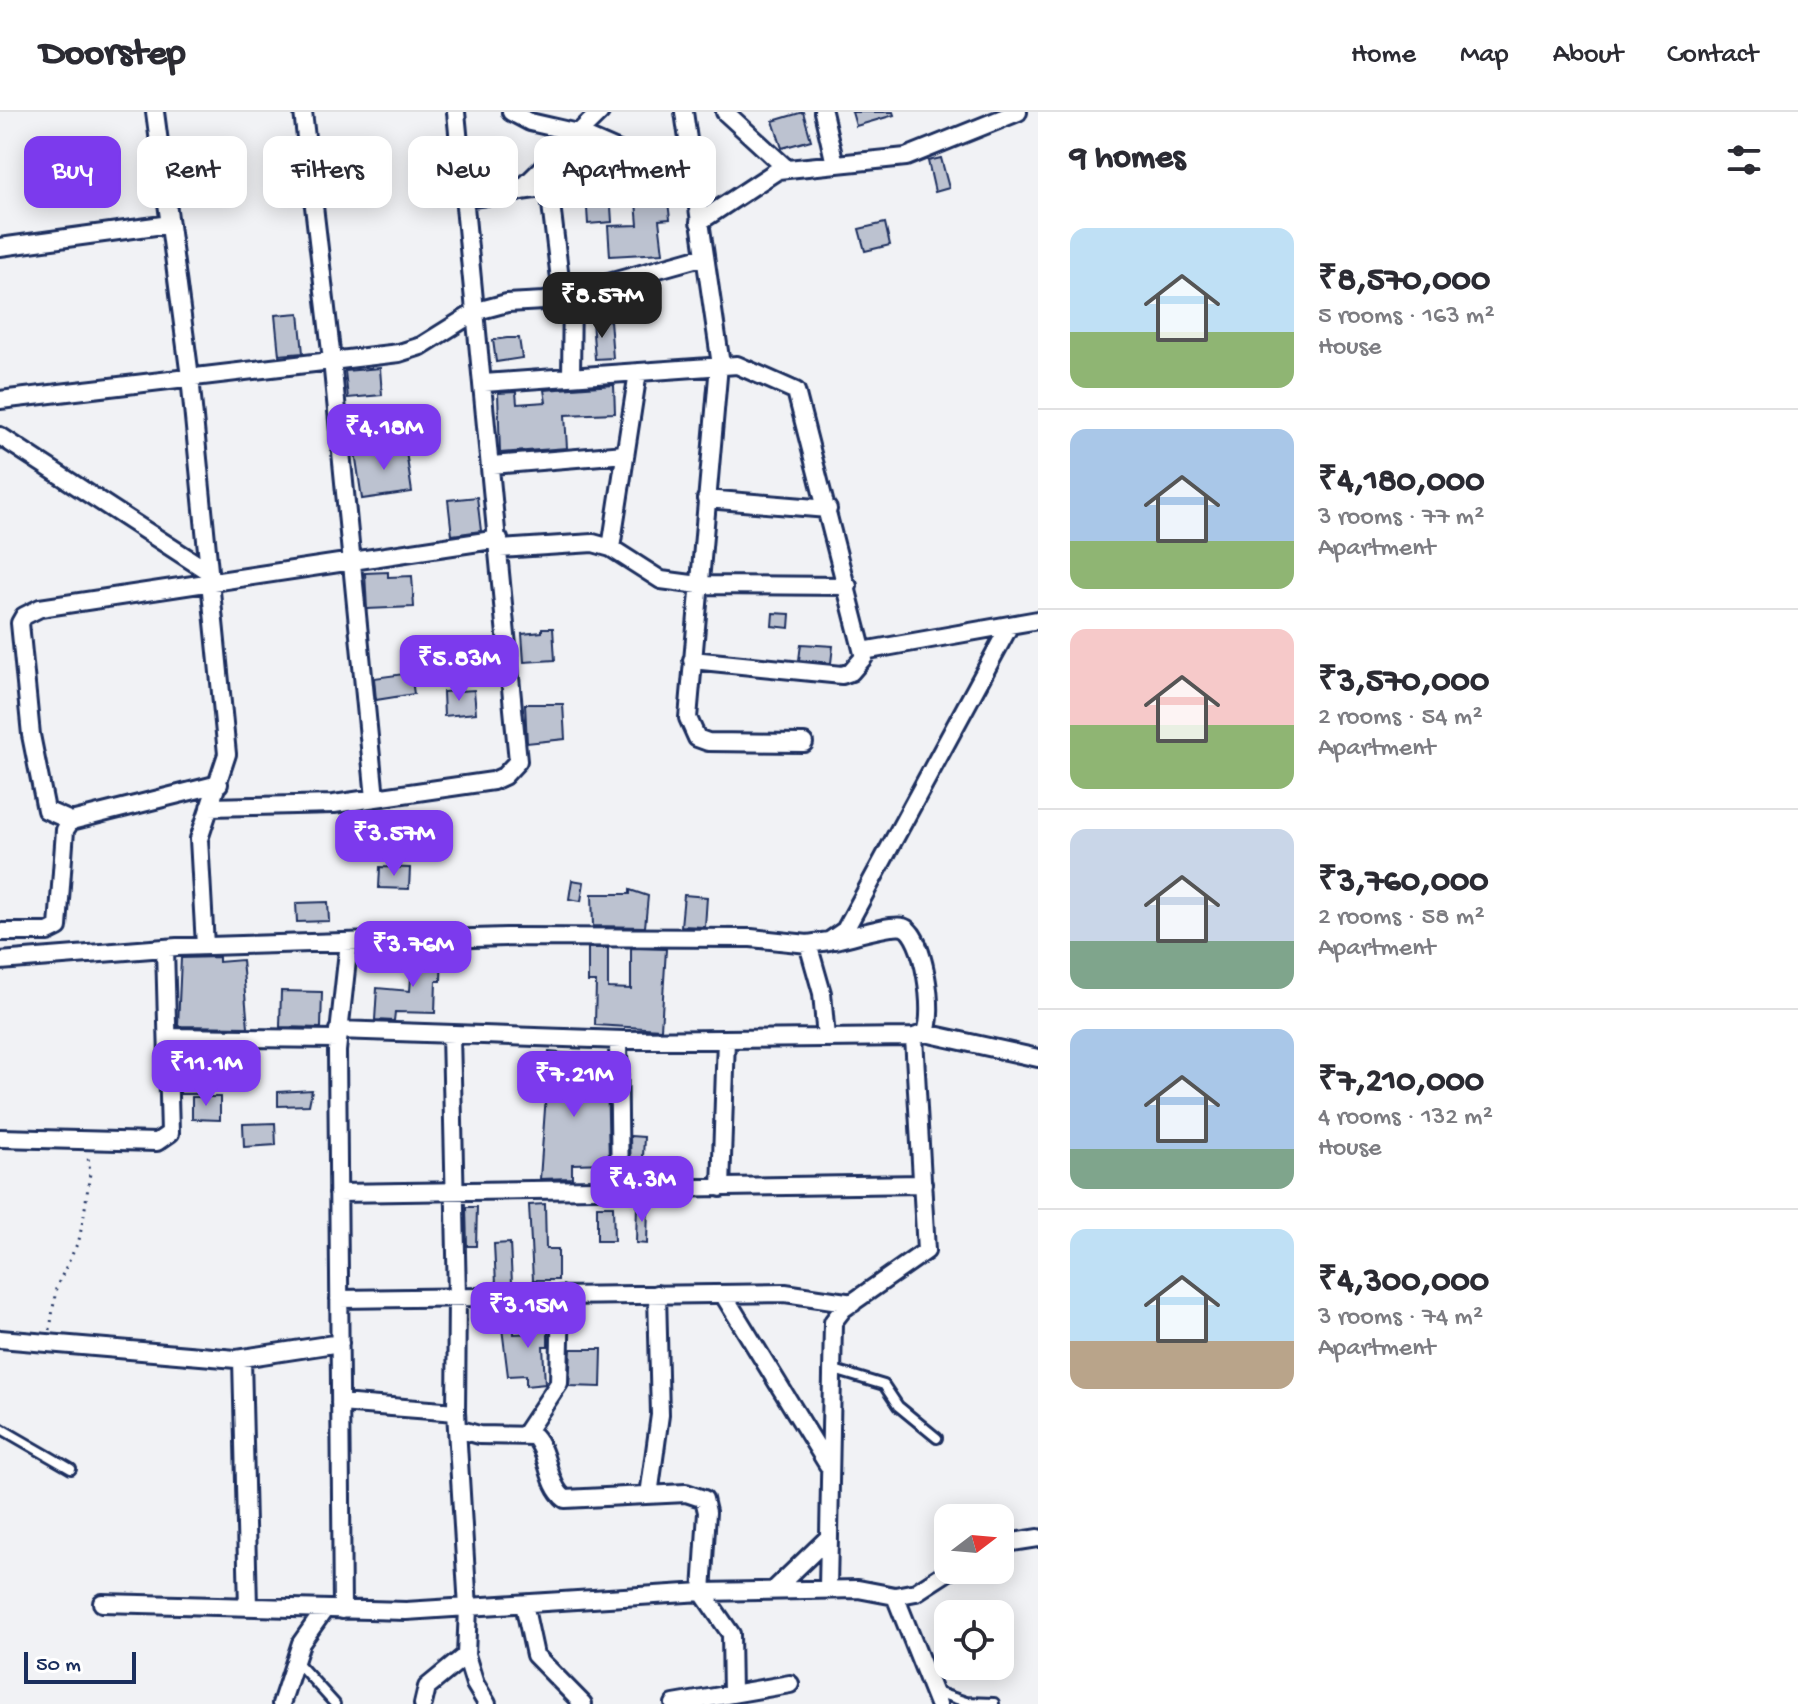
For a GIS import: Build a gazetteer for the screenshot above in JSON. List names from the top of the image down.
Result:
{
  "scale_bar": "50 m",
  "north": "right",
  "page": {
    "header": "Doorstep",
    "nav": [
      "Home",
      "Map",
      "About",
      "Contact"
    ],
    "heading": "9 homes",
    "chip": [
      "Buy",
      "Rent",
      "Filters",
      "New",
      "Apartment"
    ],
    "list": [
      {
        "name": "₹8,570,000",
        "note": "5 rooms · 163 m² · House"
      },
      {
        "name": "₹4,180,000",
        "note": "3 rooms · 77 m² · Apartment"
      },
      {
        "name": "₹3,570,000",
        "note": "2 rooms · 54 m² · Apartment"
      },
      {
        "name": "₹3,760,000",
        "note": "2 rooms · 58 m² · Apartment"
      },
      {
        "name": "₹7,210,000",
        "note": "4 rooms · 132 m² · House"
      },
      {
        "name": "₹4,300,000",
        "note": "3 rooms · 74 m² · Apartment"
      }
    ],
    "price": [
      "₹8.57M",
      "₹4.18M",
      "₹5.83M",
      "₹3.57M",
      "₹3.76M",
      "₹11.1M",
      "₹7.21M",
      "₹4.3M",
      "₹3.15M"
    ],
    "scale": "50 m"
  }
}
